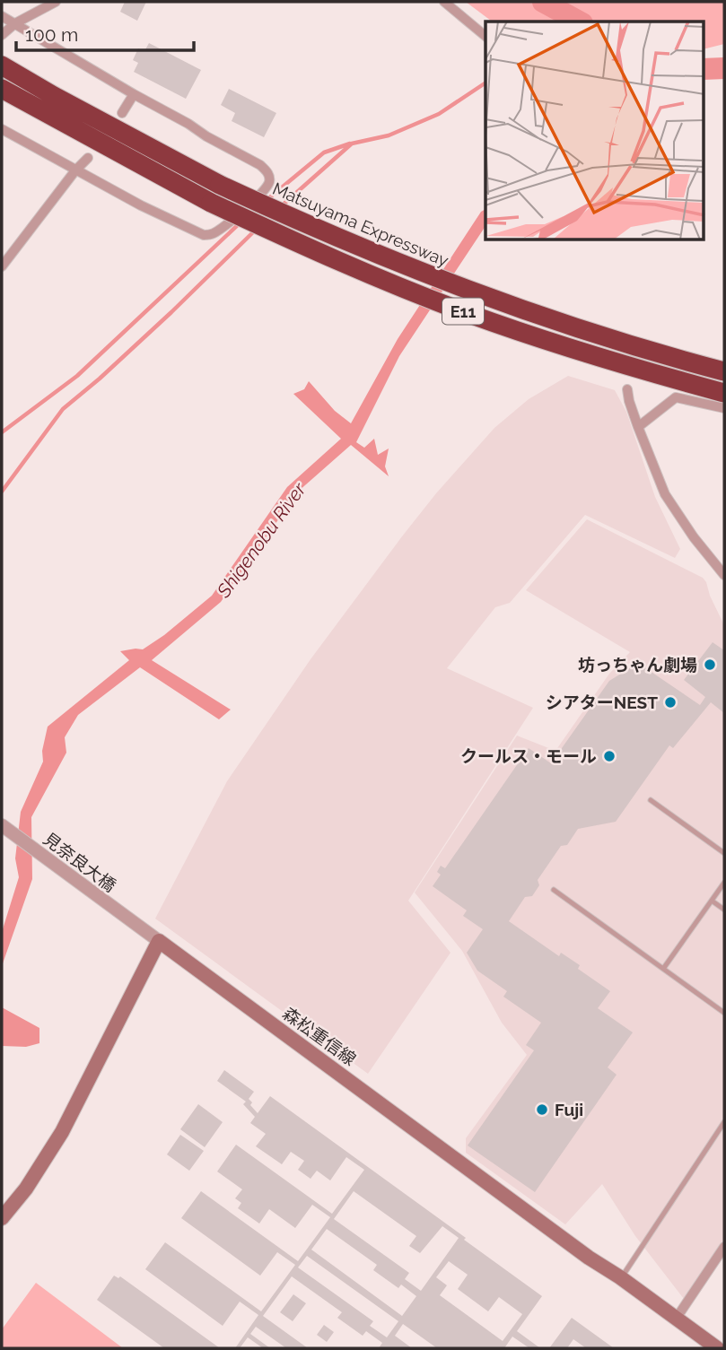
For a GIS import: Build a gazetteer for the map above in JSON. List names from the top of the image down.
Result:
{
  "streets": {
    "highway": ["Matsuyama Expressway", "E11"],
    "main road": ["森松重信線"],
    "street": ["見奈良大橋"]
  },
  "crossings": [
    ["見奈良大橋", "森松重信線"]
  ],
  "water": ["Shigenobu River"],
  "places": [
    "坊っちゃん劇場",
    "シアターNEST",
    "クールス・モール",
    "Fuji"
  ],
  "scale_bar": "100 m"
}
